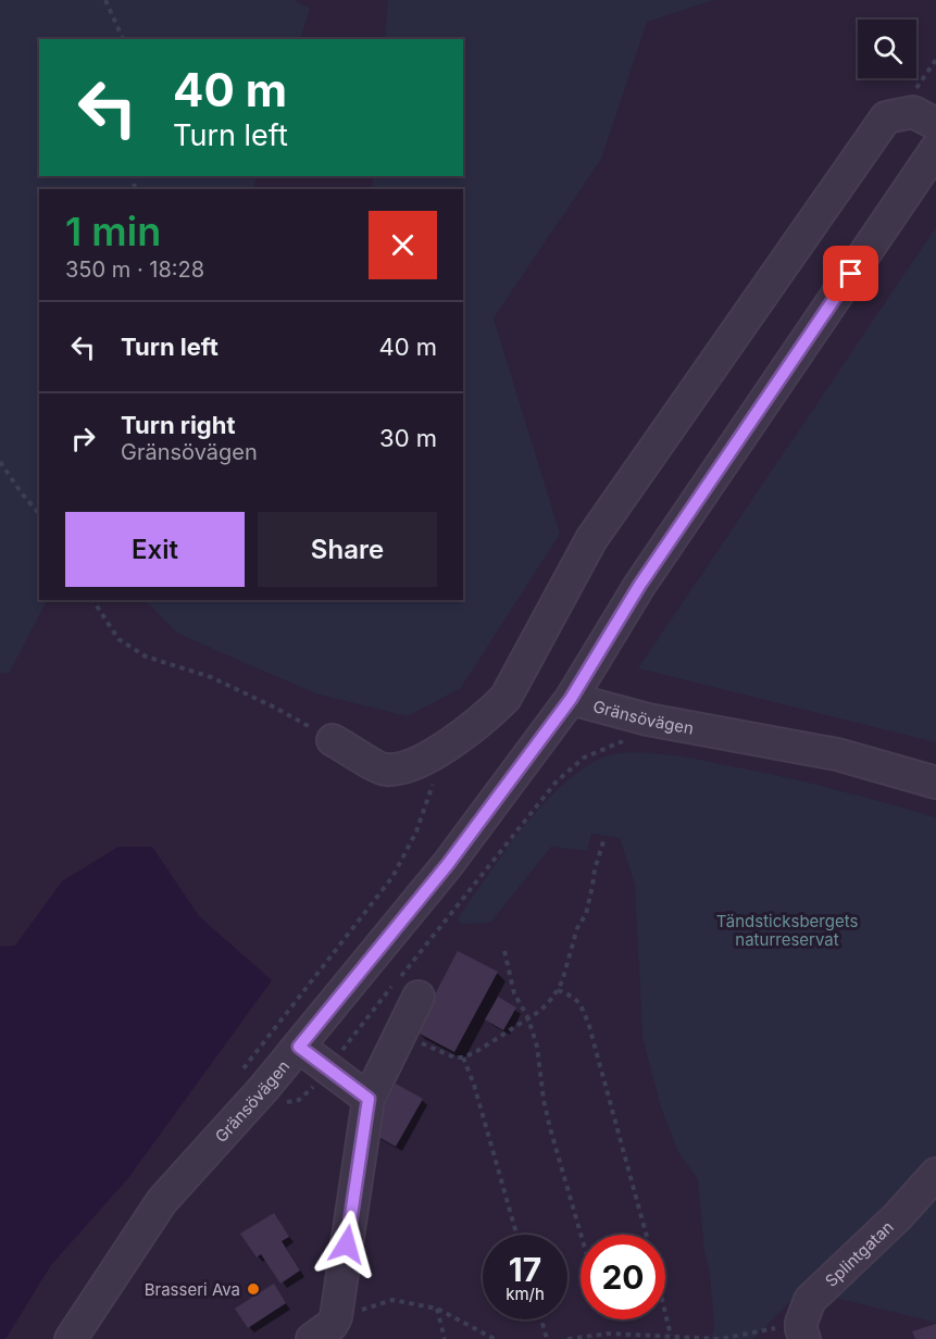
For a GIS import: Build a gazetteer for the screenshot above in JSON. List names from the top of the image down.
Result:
{
  "streets": {
    "street": ["Gränsövägen", "Splintgatan"]
  },
  "parks": ["Tändsticksbergets naturreservat"],
  "places": ["Brasseri Ava"],
  "page": {
    "turn": ["40 m", "Turn left"],
    "heading": ["1 min", "350 m · 18:28"],
    "list": [
      {
        "name": "Turn left",
        "value": "40 m"
      },
      {
        "name": "Turn right",
        "note": "Gränsövägen",
        "value": "30 m"
      }
    ],
    "buttons": ["Exit", "Share"],
    "speed": "17 km/h",
    "limit": "20"
  }
}
